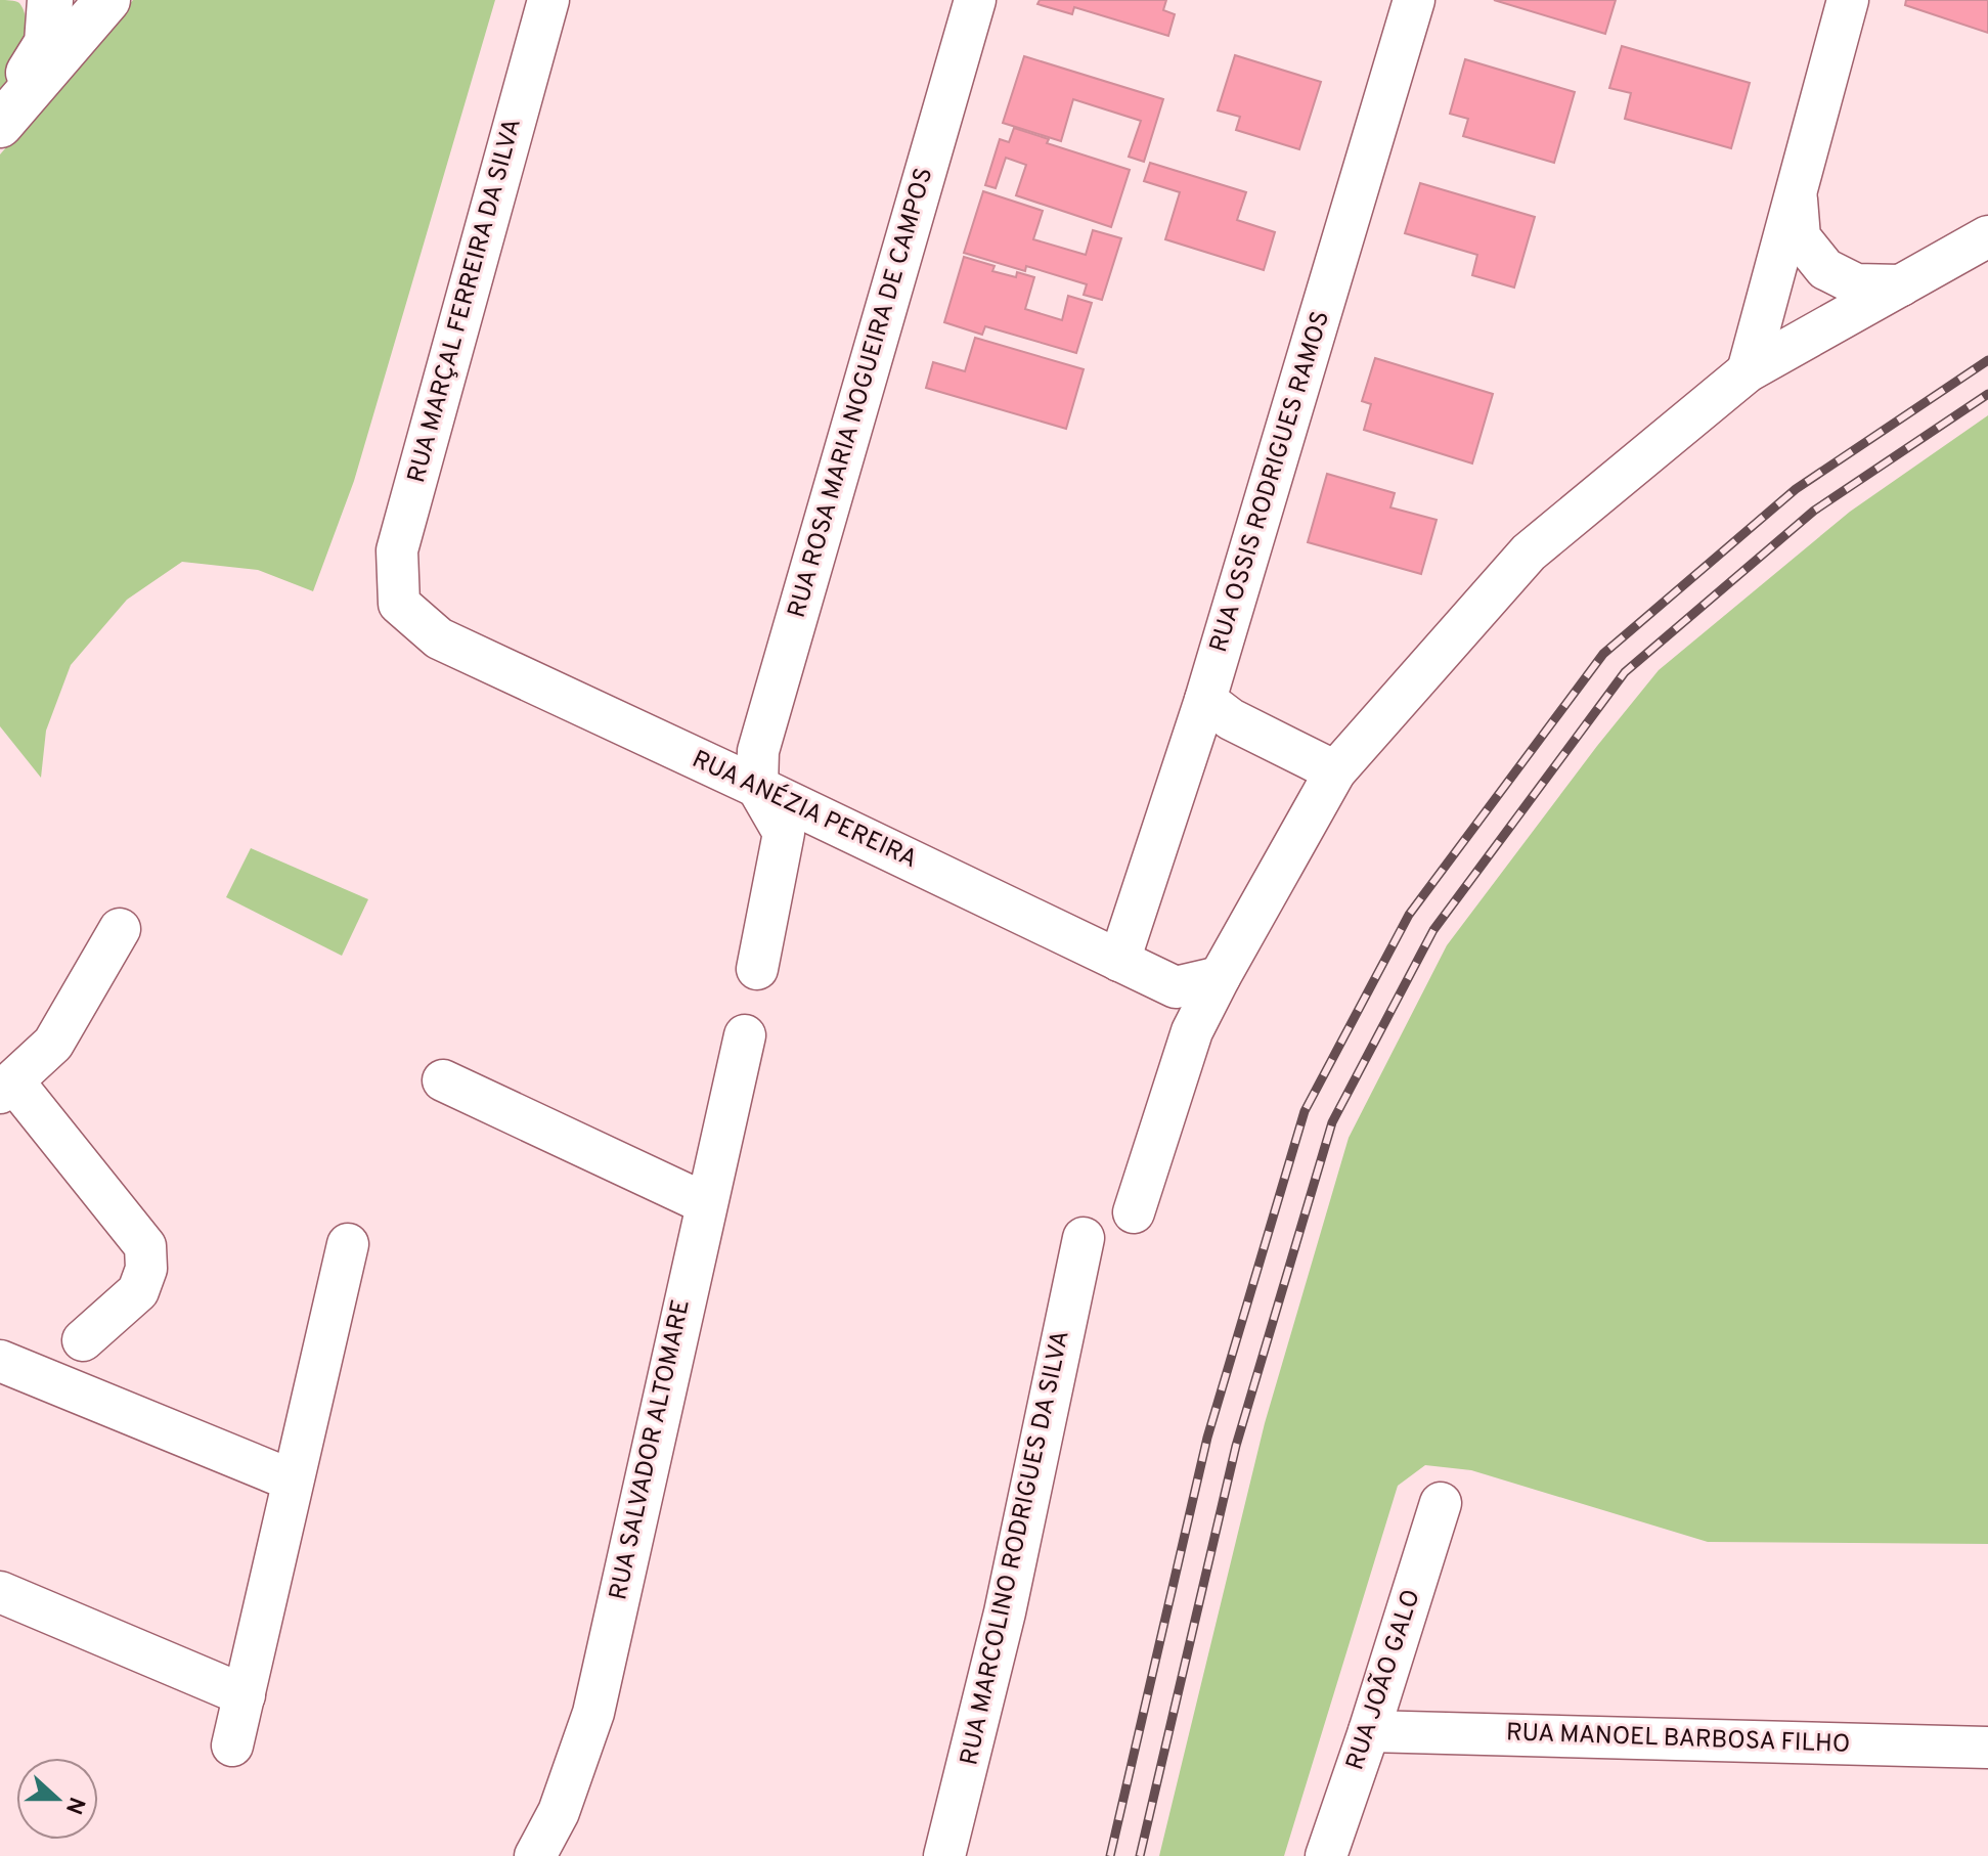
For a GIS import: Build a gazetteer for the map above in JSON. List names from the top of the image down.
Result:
{
  "streets": {
    "street": [
      "RUA MARÇAL FERREIRA DA SILVA",
      "RUA ROSA MARIA NOGUEIRA DE CAMPOS",
      "RUA OSSIS RODRIGUES RAMOS",
      "RUA ANÉZIA PEREIRA",
      "RUA SALVADOR ALTOMARE",
      "RUA MARCOLINO RODRIGUES DA SILVA",
      "RUA JOÃO GALO",
      "RUA MANOEL BARBOSA FILHO"
    ]
  },
  "crossings": [
    ["RUA MARÇAL FERREIRA DA SILVA", "RUA ANÉZIA PEREIRA"],
    ["RUA ROSA MARIA NOGUEIRA DE CAMPOS", "RUA ANÉZIA PEREIRA"],
    ["RUA OSSIS RODRIGUES RAMOS", "RUA ANÉZIA PEREIRA"],
    ["RUA JOÃO GALO", "RUA MANOEL BARBOSA FILHO"]
  ],
  "north": "right"
}
